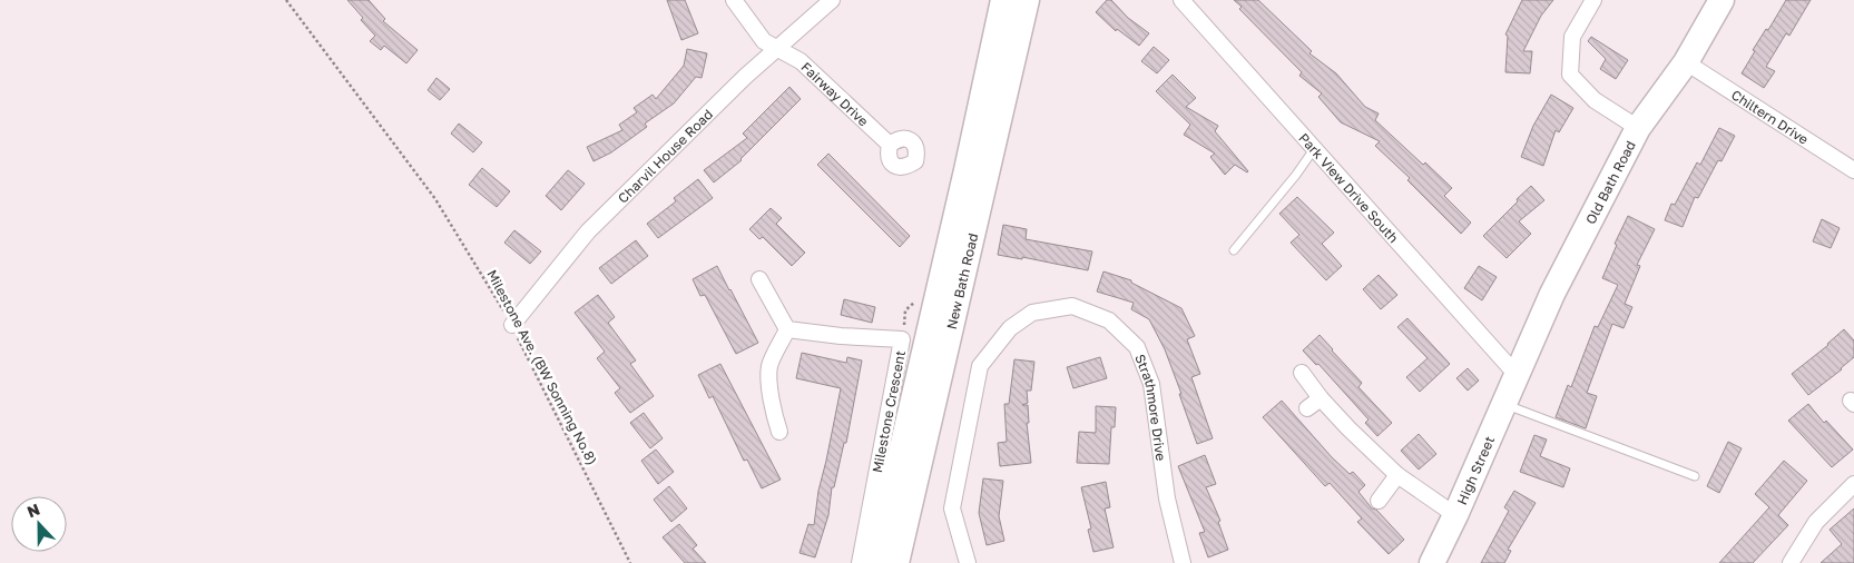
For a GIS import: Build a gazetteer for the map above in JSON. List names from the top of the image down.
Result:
{
  "streets": {
    "main road": ["Old Bath Road", "New Bath Road", "High Street"],
    "street": [
      "Fairway Drive",
      "Chiltern Drive",
      "Charvil House Road",
      "Park View Drive South",
      "Strathmore Drive",
      "Milestone Crescent"
    ],
    "path": ["Milestone Ave. (BW Sonning No.8)"]
  },
  "crossings": [
    ["Fairway Drive", "Charvil House Road"],
    ["Chiltern Drive", "Old Bath Road"],
    ["Charvil House Road", "Milestone Ave. (BW Sonning No.8)"],
    ["Old Bath Road", "Park View Drive South"],
    ["Old Bath Road", "High Street"],
    ["Park View Drive South", "High Street"]
  ],
  "north": "top"
}
